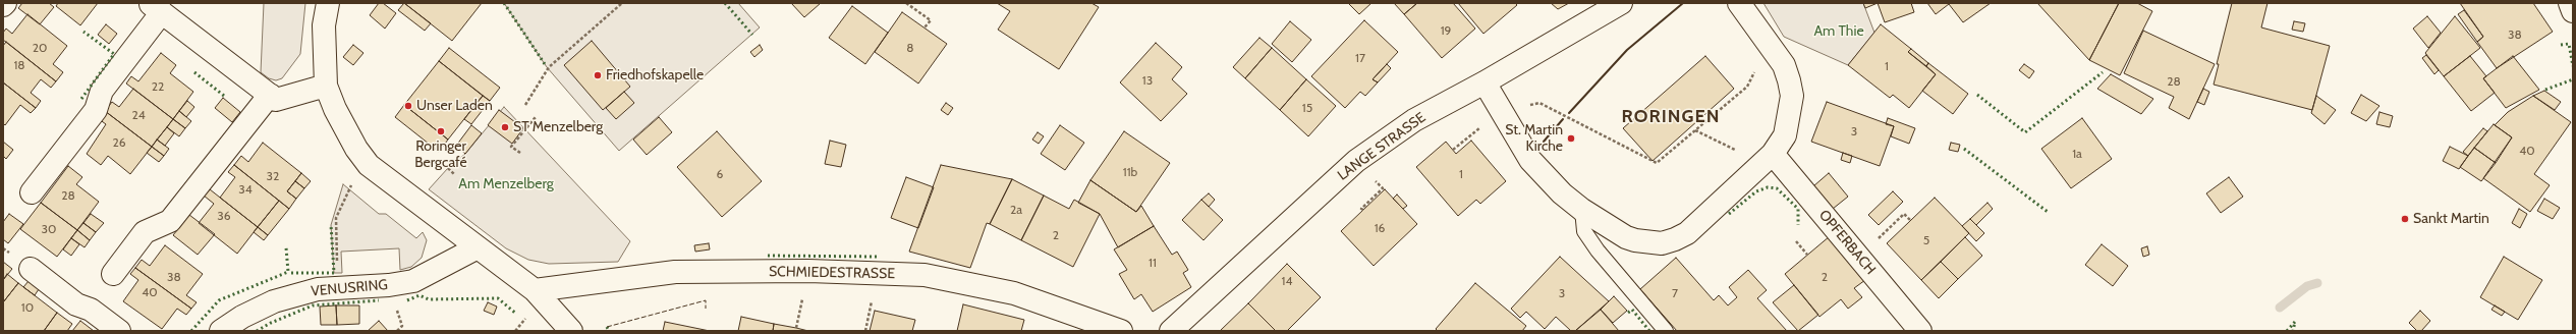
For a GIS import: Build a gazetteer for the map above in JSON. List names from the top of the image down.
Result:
{
  "streets": {
    "street": [
      "LANGE STRASSE",
      "OPFERBACH",
      "SCHMIEDESTRASSE",
      "VENUSRING"
    ]
  },
  "districts": ["RORINGEN"],
  "parks": ["Am Thie", "Am Menzelberg"],
  "places": [
    "Friedhofskapelle",
    "Unser Laden",
    "ST Menzelberg",
    "Roringer Bergcafé",
    "St. Martin Kirche",
    "Sankt Martin"
  ],
  "house_numbers": [
    "19",
    "38",
    "20",
    "8",
    "17",
    "18",
    "1",
    "13",
    "28",
    "22",
    "15",
    "24",
    "3",
    "26",
    "40",
    "1a",
    "11b",
    "6",
    "1",
    "32",
    "34",
    "28",
    "2a",
    "36",
    "16",
    "30",
    "2",
    "5",
    "11",
    "38",
    "2",
    "14",
    "40",
    "3",
    "7",
    "10"
  ]
}
